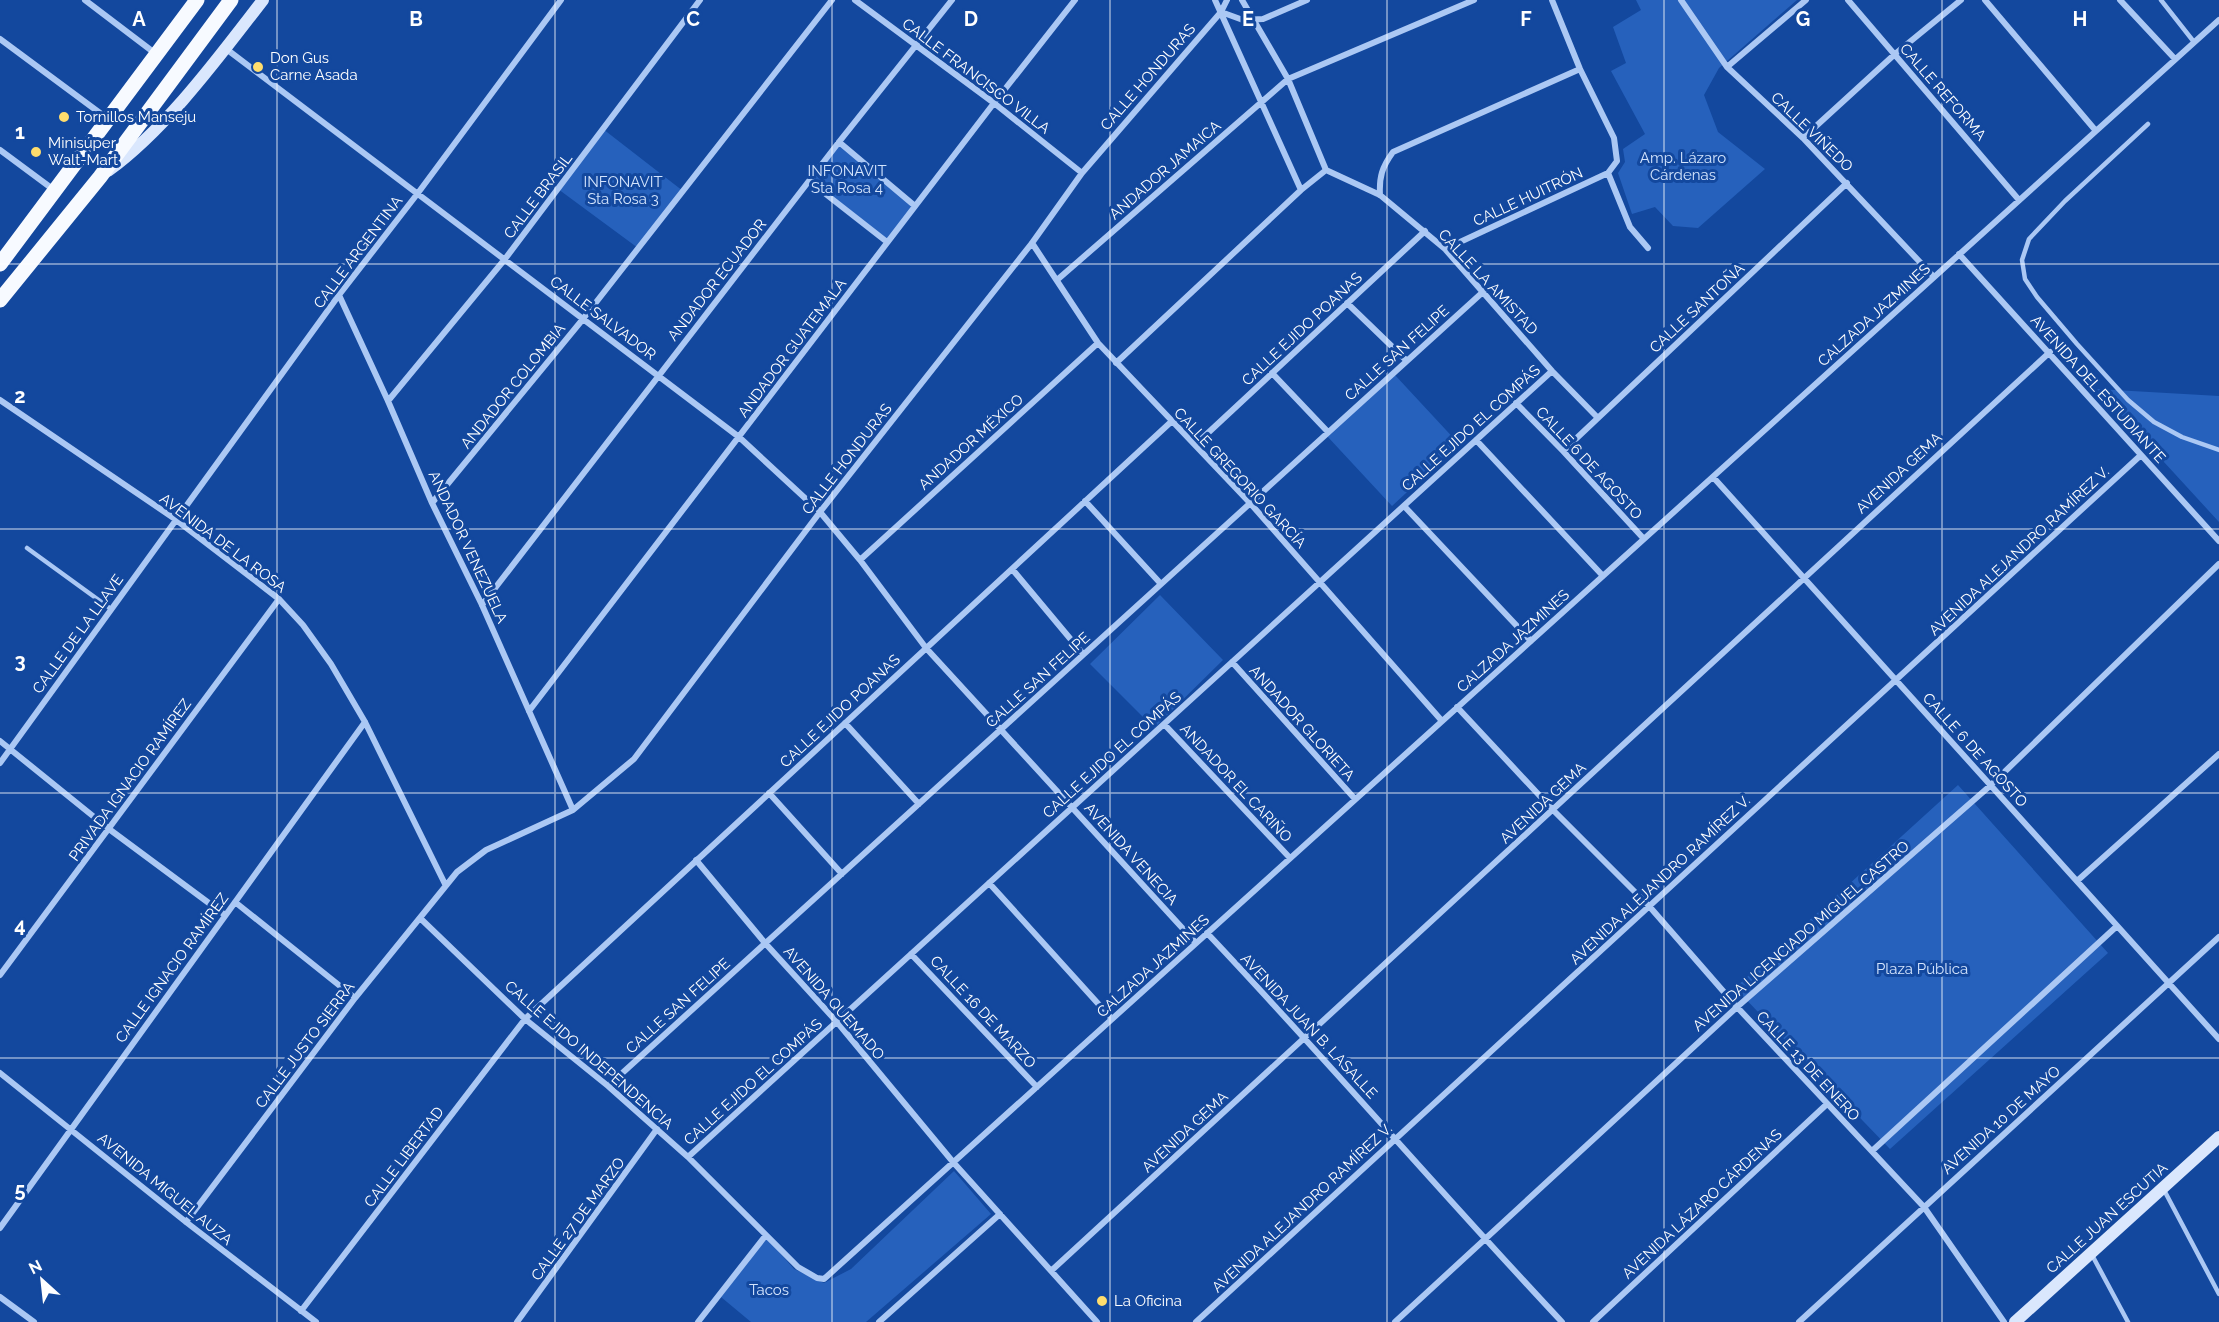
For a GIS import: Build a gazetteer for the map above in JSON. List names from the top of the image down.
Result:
{
  "streets": {
    "street": [
      "CALLE FRANCISCO VILLA",
      "CALLE HONDURAS",
      "CALLE REFORMA",
      "CALLE VIÑEDO",
      "ANDADOR JAMAICA",
      "CALLE BRASIL",
      "CALLE HUITRÓN",
      "CALLE ARGENTINA",
      "ANDADOR ECUADOR",
      "CALLE LA AMISTAD",
      "CALLE SANTOÑA",
      "CALZADA JAZMINES",
      "CALLE SALVADOR",
      "CALLE EJIDO POANAS",
      "ANDADOR GUATEMALA",
      "CALLE SAN FELIPE",
      "ANDADOR COLOMBIA",
      "AVENIDA DEL ESTUDIANTE",
      "CALLE EJIDO EL COMPÁS",
      "ANDADOR MÉXICO",
      "CALLE 6 DE AGOSTO",
      "AVENIDA GEMA",
      "CALLE GREGORIO GARCÍA",
      "AVENIDA DE LA ROSA",
      "ANDADOR VENEZUELA",
      "AVENIDA ALEJANDRO RAMÍREZ V.",
      "CALLE DE LA LLAVE",
      "ANDADOR GLORIETA",
      "PRIVADA IGNACIO RAMÍREZ",
      "ANDADOR EL CARIÑO",
      "AVENIDA VENECIA",
      "AVENIDA LICENCIADO MIGUEL CASTRO",
      "CALLE IGNACIO RAMÍREZ",
      "AVENIDA QUEMADO",
      "CALLE 16 DE MARZO",
      "AVENIDA JUAN B. LASALLE",
      "CALLE JUSTO SIERRA",
      "CALLE EJIDO INDEPENDENCIA",
      "CALLE 13 DE ENERO",
      "AVENIDA 10 DE MAYO",
      "CALLE LIBERTAD",
      "AVENIDA MIGUEL AUZA",
      "AVENIDA LÁZARO CÁRDENAS",
      "CALLE JUAN ESCUTIA",
      "CALLE 27 DE MARZO"
    ]
  },
  "crossings": [
    ["CALLE FRANCISCO VILLA", "CALLE HONDURAS"],
    ["CALLE FRANCISCO VILLA", "ANDADOR ECUADOR"],
    ["CALLE FRANCISCO VILLA", "ANDADOR GUATEMALA"],
    ["CALLE HONDURAS", "CALLE SALVADOR"],
    ["CALLE HONDURAS", "CALLE GREGORIO GARCÍA"],
    ["CALLE HONDURAS", "AVENIDA DE LA ROSA"],
    ["CALLE HONDURAS", "ANDADOR VENEZUELA"],
    ["CALLE HONDURAS", "CALLE JUSTO SIERRA"],
    ["CALLE REFORMA", "CALZADA JAZMINES"],
    ["CALLE VIÑEDO", "CALLE SANTOÑA"],
    ["CALLE VIÑEDO", "CALZADA JAZMINES"],
    ["ANDADOR JAMAICA", "CALLE GREGORIO GARCÍA"],
    ["CALLE BRASIL", "CALLE SALVADOR"],
    ["CALLE BRASIL", "ANDADOR VENEZUELA"],
    ["CALLE HUITRÓN", "CALLE LA AMISTAD"],
    ["CALLE ARGENTINA", "CALLE SALVADOR"],
    ["CALLE ARGENTINA", "AVENIDA DE LA ROSA"],
    ["CALLE ARGENTINA", "ANDADOR VENEZUELA"],
    ["CALLE ARGENTINA", "CALLE DE LA LLAVE"],
    ["ANDADOR ECUADOR", "CALLE SALVADOR"],
    ["ANDADOR ECUADOR", "ANDADOR VENEZUELA"],
    ["CALLE LA AMISTAD", "CALLE SANTOÑA"],
    ["CALLE LA AMISTAD", "CALLE EJIDO POANAS"],
    ["CALLE LA AMISTAD", "CALLE SAN FELIPE"],
    ["CALLE LA AMISTAD", "CALLE EJIDO EL COMPÁS"],
    ["CALLE SANTOÑA", "CALLE 6 DE AGOSTO"],
    ["CALZADA JAZMINES", "AVENIDA DEL ESTUDIANTE"],
    ["CALZADA JAZMINES", "CALLE 6 DE AGOSTO"],
    ["CALZADA JAZMINES", "CALLE GREGORIO GARCÍA"],
    ["CALZADA JAZMINES", "ANDADOR GLORIETA"],
    ["CALZADA JAZMINES", "ANDADOR EL CARIÑO"],
    ["CALZADA JAZMINES", "AVENIDA VENECIA"],
    ["CALZADA JAZMINES", "AVENIDA QUEMADO"],
    ["CALZADA JAZMINES", "CALLE 16 DE MARZO"],
    ["CALZADA JAZMINES", "AVENIDA JUAN B. LASALLE"],
    ["CALZADA JAZMINES", "CALLE EJIDO INDEPENDENCIA"],
    ["CALZADA JAZMINES", "CALLE 13 DE ENERO"],
    ["CALLE SALVADOR", "CALLE EJIDO POANAS"],
    ["CALLE SALVADOR", "ANDADOR GUATEMALA"],
    ["CALLE SALVADOR", "ANDADOR COLOMBIA"],
    ["CALLE SALVADOR", "ANDADOR MÉXICO"],
    ["CALLE SALVADOR", "AVENIDA VENECIA"],
    ["CALLE EJIDO POANAS", "CALLE GREGORIO GARCÍA"],
    ["CALLE EJIDO POANAS", "AVENIDA VENECIA"],
    ["CALLE EJIDO POANAS", "AVENIDA QUEMADO"],
    ["CALLE EJIDO POANAS", "CALLE EJIDO INDEPENDENCIA"],
    ["CALLE EJIDO POANAS", "CALLE LIBERTAD"],
    ["ANDADOR GUATEMALA", "ANDADOR VENEZUELA"],
    ["CALLE SAN FELIPE", "CALLE GREGORIO GARCÍA"],
    ["CALLE SAN FELIPE", "AVENIDA VENECIA"],
    ["CALLE SAN FELIPE", "AVENIDA QUEMADO"],
    ["CALLE SAN FELIPE", "CALLE EJIDO INDEPENDENCIA"],
    ["ANDADOR COLOMBIA", "ANDADOR VENEZUELA"],
    ["AVENIDA DEL ESTUDIANTE", "AVENIDA GEMA"],
    ["AVENIDA DEL ESTUDIANTE", "AVENIDA ALEJANDRO RAMÍREZ V."],
    ["CALLE EJIDO EL COMPÁS", "CALLE 6 DE AGOSTO"],
    ["CALLE EJIDO EL COMPÁS", "CALLE GREGORIO GARCÍA"],
    ["CALLE EJIDO EL COMPÁS", "ANDADOR GLORIETA"],
    ["CALLE EJIDO EL COMPÁS", "ANDADOR EL CARIÑO"],
    ["CALLE EJIDO EL COMPÁS", "AVENIDA VENECIA"],
    ["CALLE EJIDO EL COMPÁS", "AVENIDA QUEMADO"],
    ["CALLE EJIDO EL COMPÁS", "CALLE 16 DE MARZO"],
    ["CALLE EJIDO EL COMPÁS", "CALLE EJIDO INDEPENDENCIA"],
    ["ANDADOR MÉXICO", "CALLE GREGORIO GARCÍA"],
    ["CALLE 6 DE AGOSTO", "AVENIDA GEMA"],
    ["CALLE 6 DE AGOSTO", "AVENIDA ALEJANDRO RAMÍREZ V."],
    ["CALLE 6 DE AGOSTO", "AVENIDA LICENCIADO MIGUEL CASTRO"],
    ["CALLE 6 DE AGOSTO", "AVENIDA 10 DE MAYO"],
    ["AVENIDA GEMA", "AVENIDA QUEMADO"],
    ["AVENIDA GEMA", "AVENIDA JUAN B. LASALLE"],
    ["AVENIDA GEMA", "CALLE 13 DE ENERO"],
    ["AVENIDA DE LA ROSA", "CALLE DE LA LLAVE"],
    ["AVENIDA DE LA ROSA", "PRIVADA IGNACIO RAMÍREZ"],
    ["AVENIDA DE LA ROSA", "CALLE IGNACIO RAMÍREZ"],
    ["AVENIDA DE LA ROSA", "CALLE JUSTO SIERRA"],
    ["AVENIDA ALEJANDRO RAMÍREZ V.", "AVENIDA JUAN B. LASALLE"],
    ["AVENIDA ALEJANDRO RAMÍREZ V.", "CALLE 13 DE ENERO"],
    ["AVENIDA LICENCIADO MIGUEL CASTRO", "AVENIDA JUAN B. LASALLE"],
    ["AVENIDA LICENCIADO MIGUEL CASTRO", "CALLE 13 DE ENERO"],
    ["CALLE IGNACIO RAMÍREZ", "AVENIDA MIGUEL AUZA"],
    ["CALLE JUSTO SIERRA", "CALLE EJIDO INDEPENDENCIA"],
    ["CALLE JUSTO SIERRA", "AVENIDA MIGUEL AUZA"],
    ["CALLE EJIDO INDEPENDENCIA", "CALLE LIBERTAD"],
    ["CALLE EJIDO INDEPENDENCIA", "CALLE 27 DE MARZO"],
    ["CALLE 13 DE ENERO", "AVENIDA 10 DE MAYO"],
    ["CALLE 13 DE ENERO", "AVENIDA LÁZARO CÁRDENAS"],
    ["CALLE LIBERTAD", "AVENIDA MIGUEL AUZA"]
  ],
  "parks": [
    "Amp. Lázaro Cárdenas",
    "INFONAVIT Sta Rosa 4",
    "INFONAVIT Sta Rosa 3",
    "Plaza Pública",
    "Tacos"
  ],
  "places": [
    "Don Gus Carne Asada",
    "Tornillos Manseju",
    "Minisúper Walt-Mart",
    "La Oficina"
  ],
  "north": "top left",
  "grid": {
    "columns": [
      "A",
      "B",
      "C",
      "D",
      "E",
      "F",
      "G",
      "H"
    ],
    "rows": [
      "1",
      "2",
      "3",
      "4",
      "5"
    ]
  }
}
